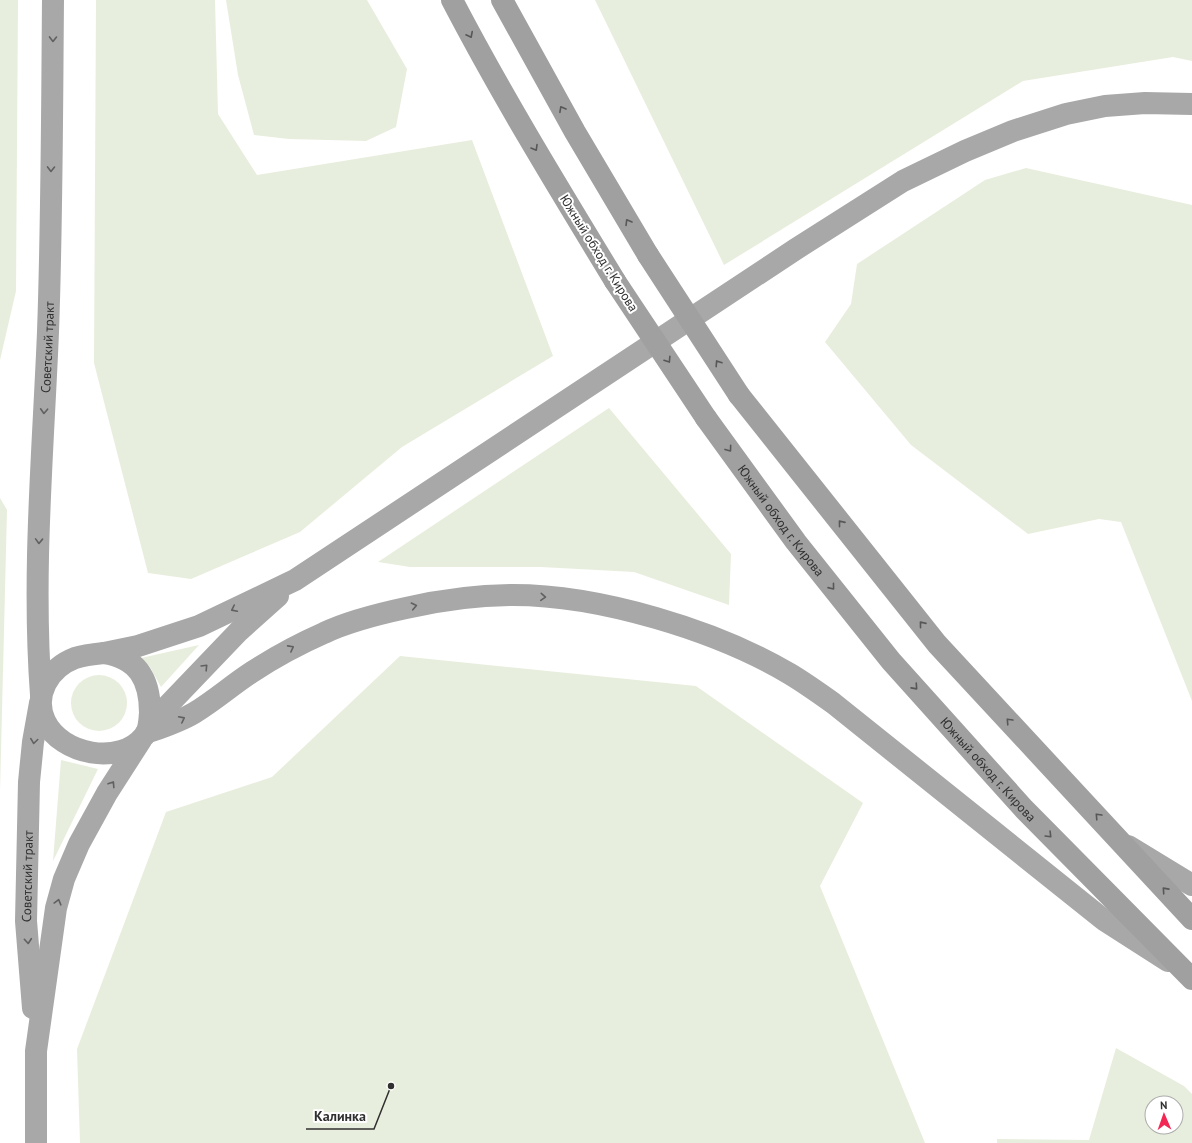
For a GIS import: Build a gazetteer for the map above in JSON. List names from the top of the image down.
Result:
{
  "streets": {
    "highway": ["Южный обход г. Кирова"],
    "main road": ["Советский тракт"]
  },
  "places": ["Калинка"],
  "north": "top"
}
